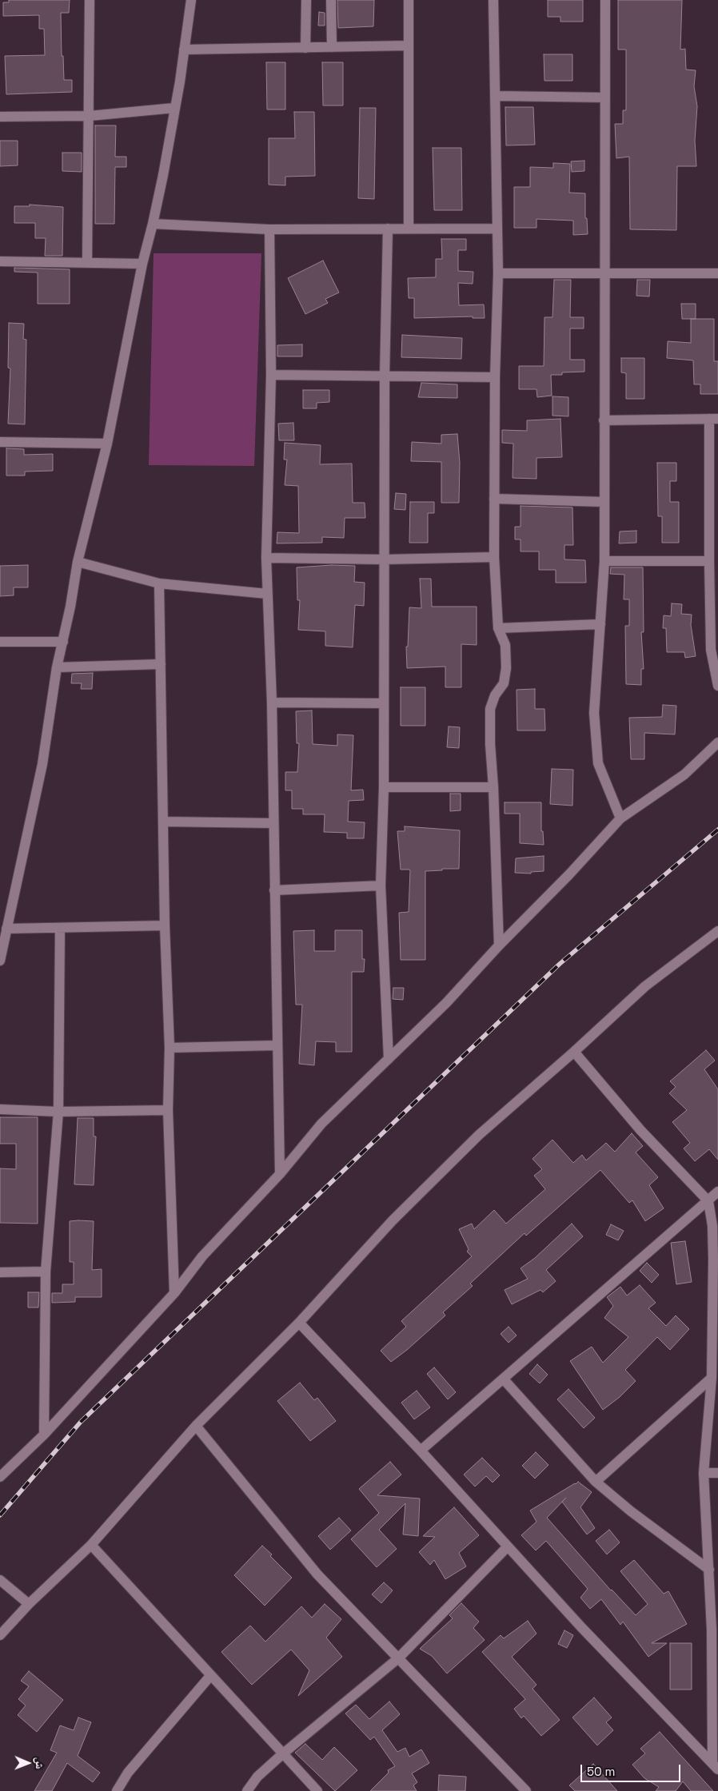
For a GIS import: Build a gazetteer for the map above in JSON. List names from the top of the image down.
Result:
{
  "scale_bar": "50 m",
  "north": "right"
}
